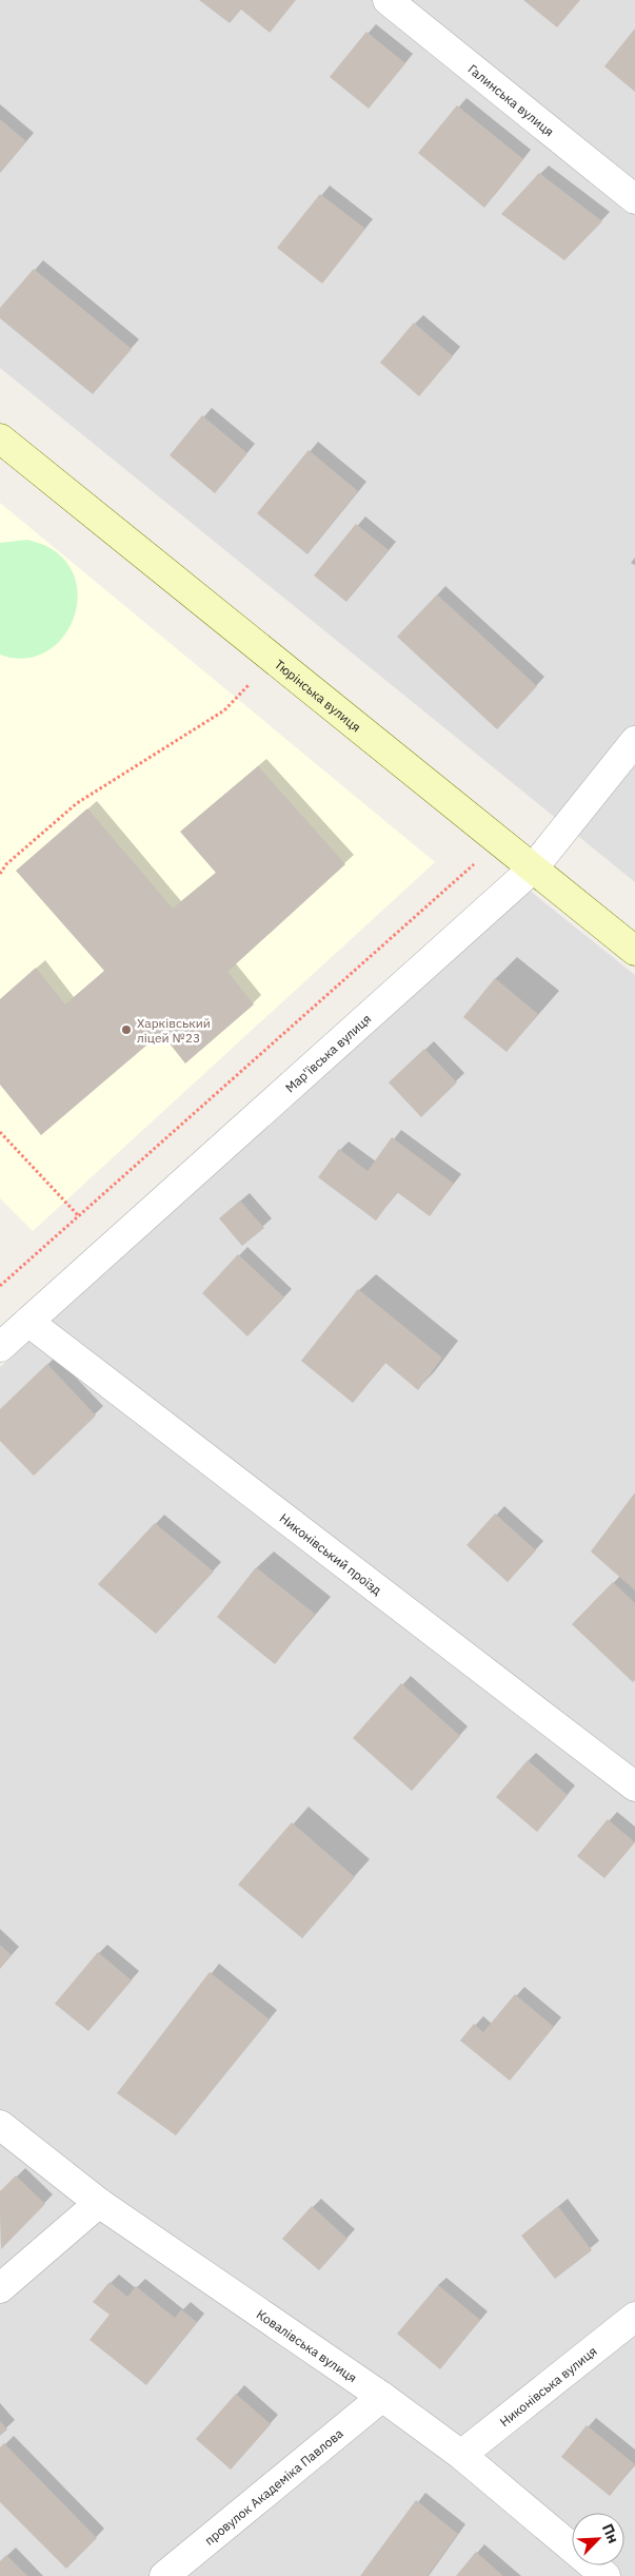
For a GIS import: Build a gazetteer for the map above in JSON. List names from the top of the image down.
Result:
{
  "streets": {
    "main road": ["Тюрінська вулиця"],
    "street": [
      "Галинська вулиця",
      "Мар'ївська вулиця",
      "Никонівський проїзд",
      "Ковалівська вулиця",
      "Никонівська вулиця",
      "провулок Академіка Павлова"
    ]
  },
  "crossings": [
    ["Тюрінська вулиця", "Мар'ївська вулиця"],
    ["Мар'ївська вулиця", "Никонівський проїзд"],
    ["Ковалівська вулиця", "Никонівська вулиця"],
    ["Ковалівська вулиця", "провулок Академіка Павлова"]
  ],
  "places": ["Харківський ліцей №23"],
  "north": "top right"
}
